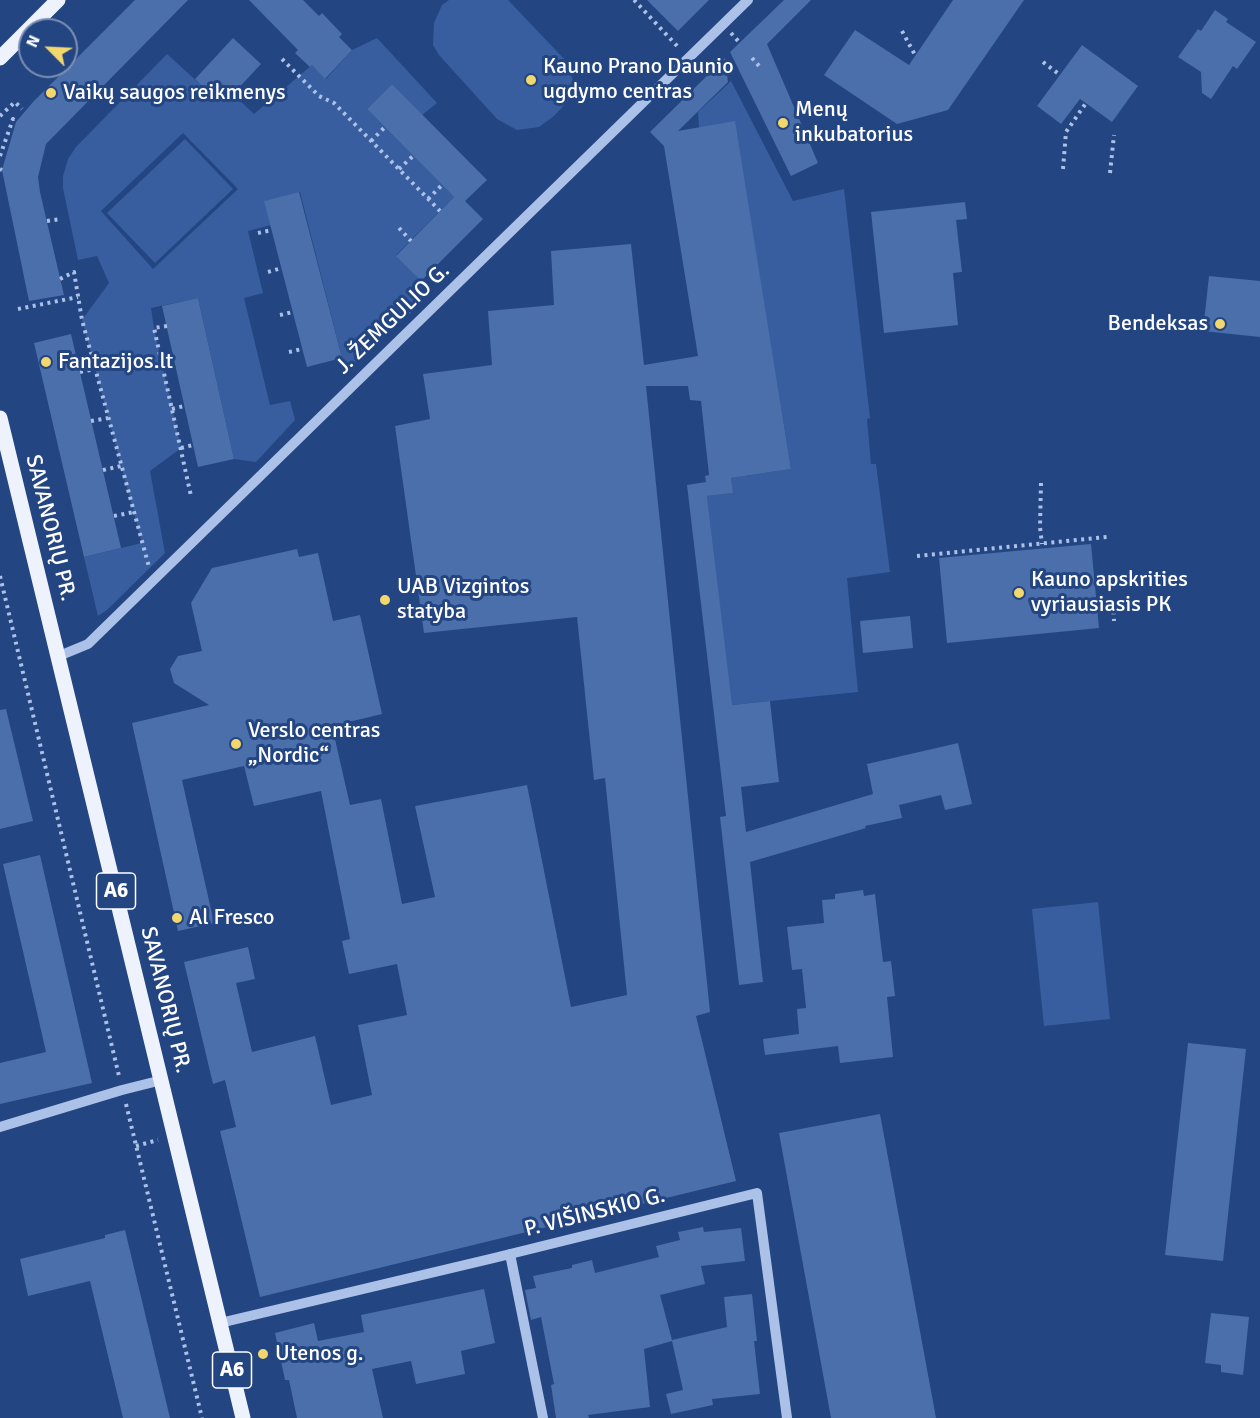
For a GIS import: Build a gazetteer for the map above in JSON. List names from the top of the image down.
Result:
{
  "streets": {
    "main road": ["SAVANORIŲ PR.", "A6"],
    "street": ["J. ŽEMGULIO G.", "P. VIŠINSKIO G."]
  },
  "crossings": [
    ["J. ŽEMGULIO G.", "SAVANORIŲ PR."],
    ["SAVANORIŲ PR.", "P. VIŠINSKIO G."]
  ],
  "places": [
    "Kauno Prano Daunio ugdymo centras",
    "Vaikų saugos reikmenys",
    "Menų inkubatorius",
    "Bendeksas",
    "Fantazijos.lt",
    "Kauno apskrities vyriausiasis PK",
    "UAB Vizgintos statyba",
    "Verslo centras „Nordic“",
    "Al Fresco",
    "Utenos g."
  ],
  "north": "top left"
}
